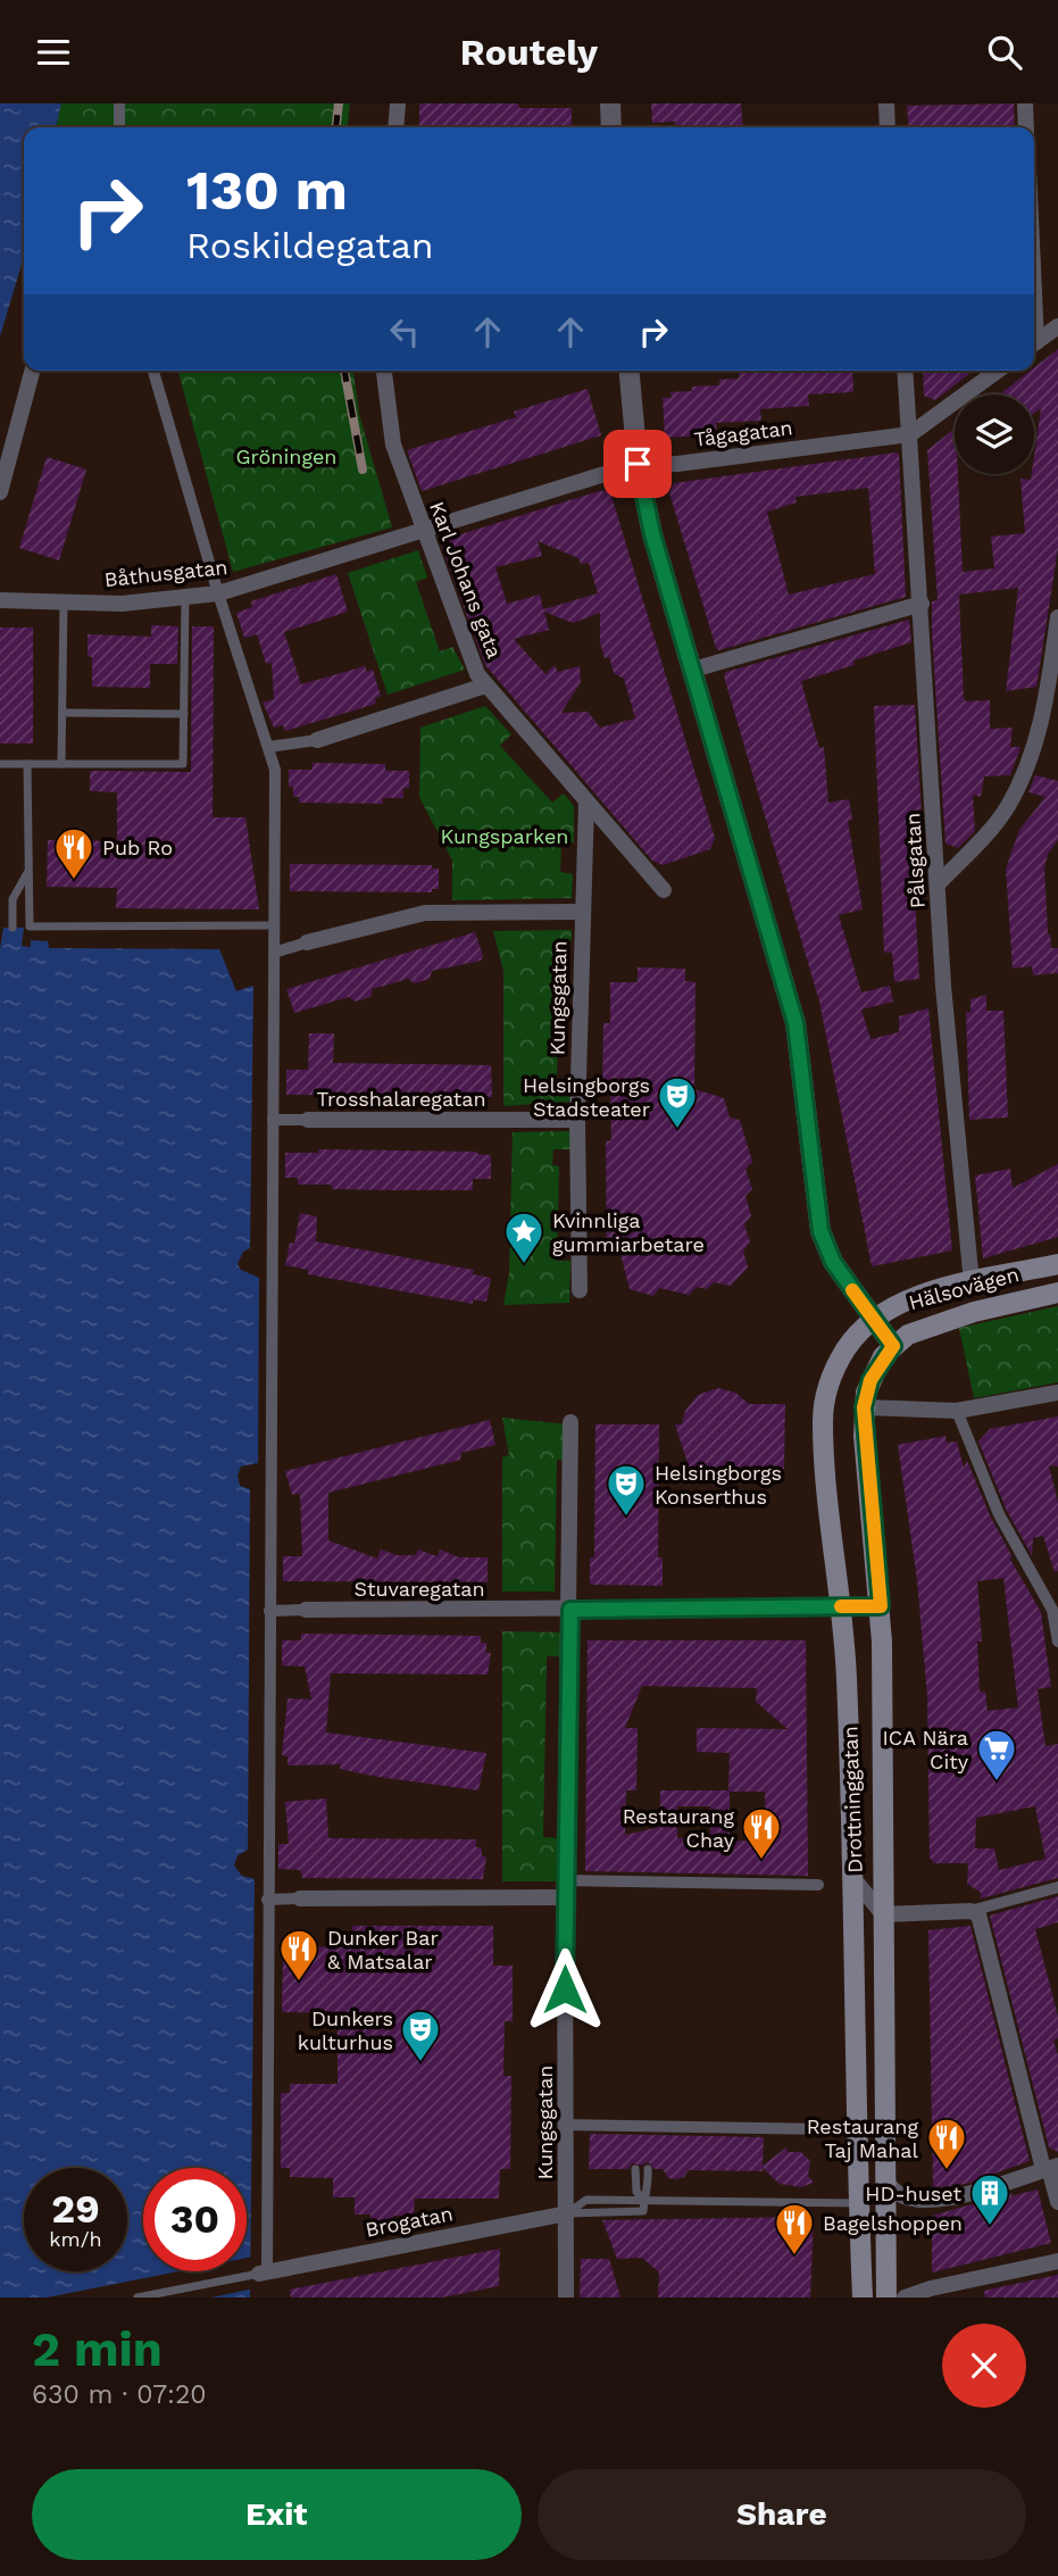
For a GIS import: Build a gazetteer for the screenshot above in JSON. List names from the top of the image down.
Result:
{
  "streets": {
    "main road": ["Hälsovägen", "Drottninggatan"],
    "street": [
      "Tågagatan",
      "Båthusgatan",
      "Karl Johans gata",
      "Pålsgatan",
      "Kungsgatan",
      "Trosshalaregatan",
      "Stuvaregatan",
      "Brogatan"
    ]
  },
  "crossings": [
    ["Tågagatan", "Båthusgatan"],
    ["Tågagatan", "Karl Johans gata"],
    ["Tågagatan", "Pålsgatan"],
    ["Båthusgatan", "Karl Johans gata"],
    ["Karl Johans gata", "Kungsgatan"],
    ["Pålsgatan", "Hälsovägen"],
    ["Kungsgatan", "Trosshalaregatan"],
    ["Kungsgatan", "Stuvaregatan"],
    ["Kungsgatan", "Brogatan"],
    ["Hälsovägen", "Drottninggatan"],
    ["Stuvaregatan", "Drottninggatan"]
  ],
  "parks": ["Gröningen", "Kungsparken"],
  "places": {
    "restaurant": [
      "Pub Ro",
      "Restaurang Chay",
      "Dunker Bar & Matsalar",
      "Restaurang Taj Mahal",
      "Bagelshoppen"
    ],
    "theatre": ["Helsingborgs Stadsteater", "Helsingborgs Konserthus", "Dunkers kulturhus"],
    "place": ["Kvinnliga gummiarbetare"],
    "supermarket": ["ICA Nära City"],
    "building": ["HD-huset"]
  },
  "page": {
    "header": "Routely",
    "turn": ["130 m", "Roskildegatan"],
    "speed": "29 km/h",
    "limit": "30",
    "heading": ["2 min", "630 m · 07:20"],
    "buttons": ["Exit", "Share"]
  }
}
